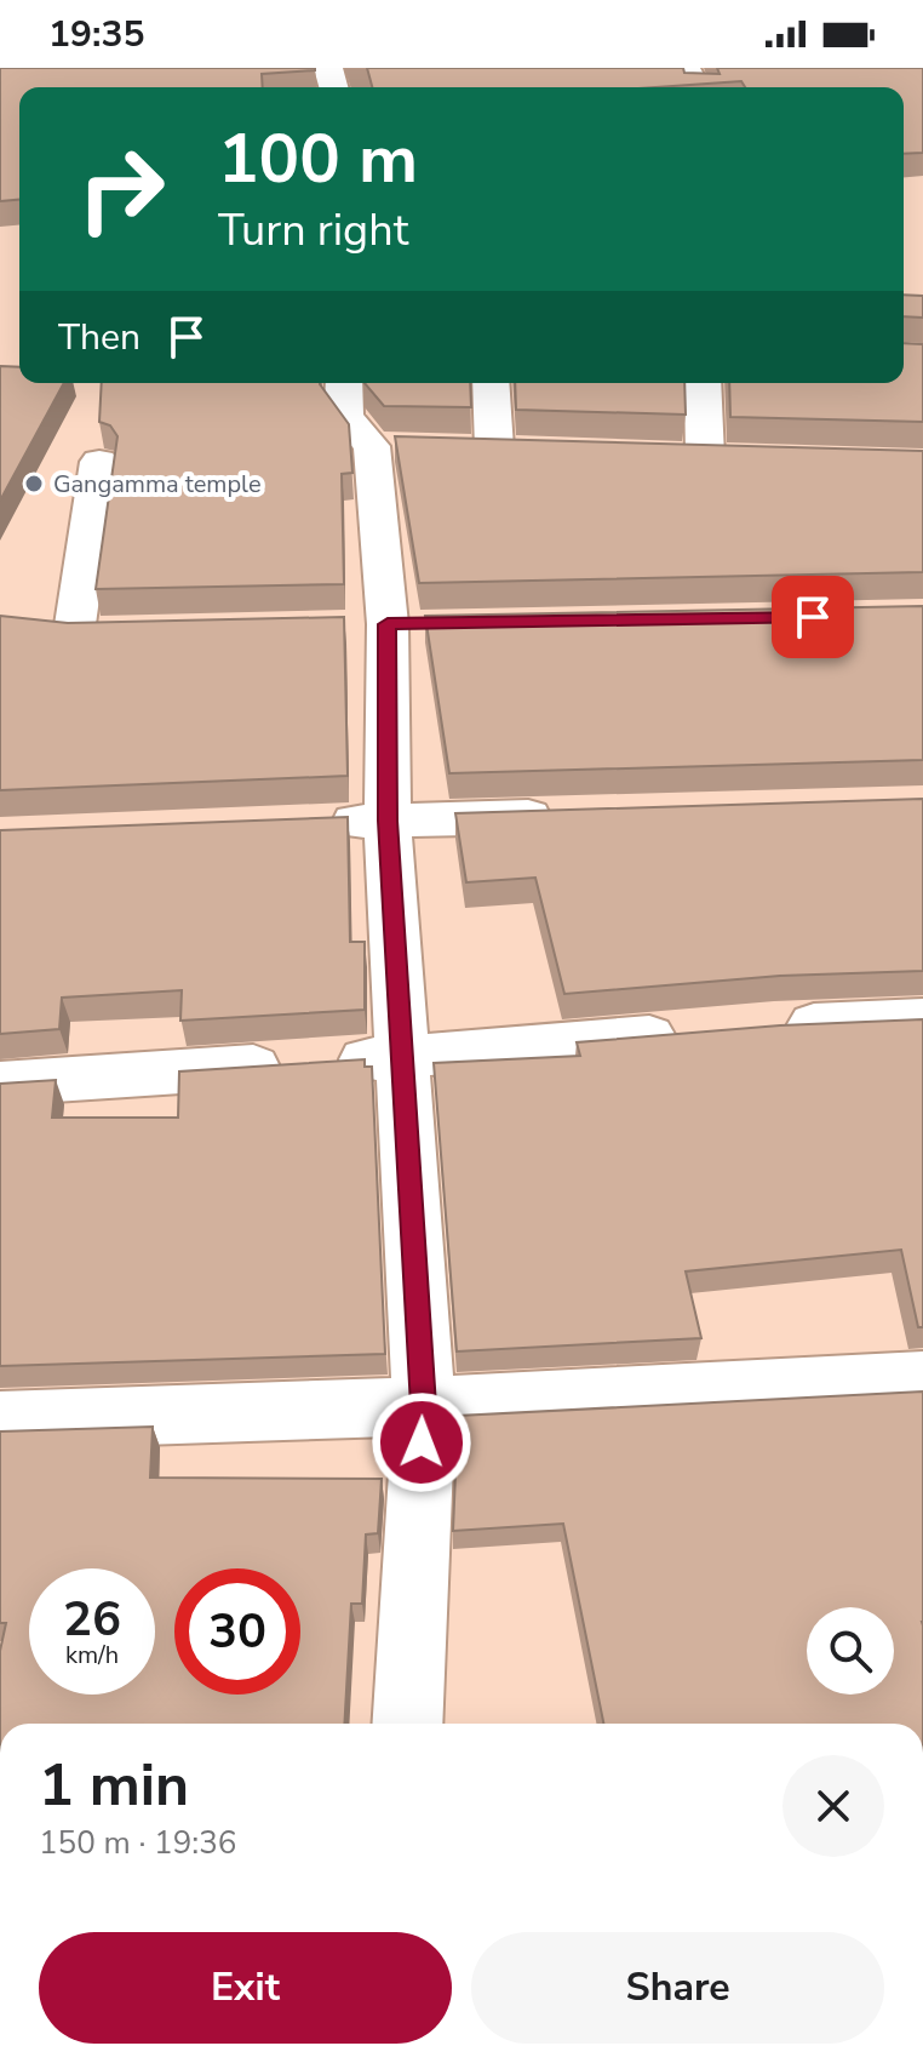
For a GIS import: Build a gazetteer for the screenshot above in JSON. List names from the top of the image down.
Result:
{
  "places": ["Gangamma temple"],
  "page": {
    "status": "19:35",
    "turn": ["100 m", "Turn right"],
    "then": "Then",
    "speed": "26 km/h",
    "limit": "30",
    "heading": ["1 min", "150 m · 19:36"],
    "buttons": ["Exit", "Share"]
  }
}
